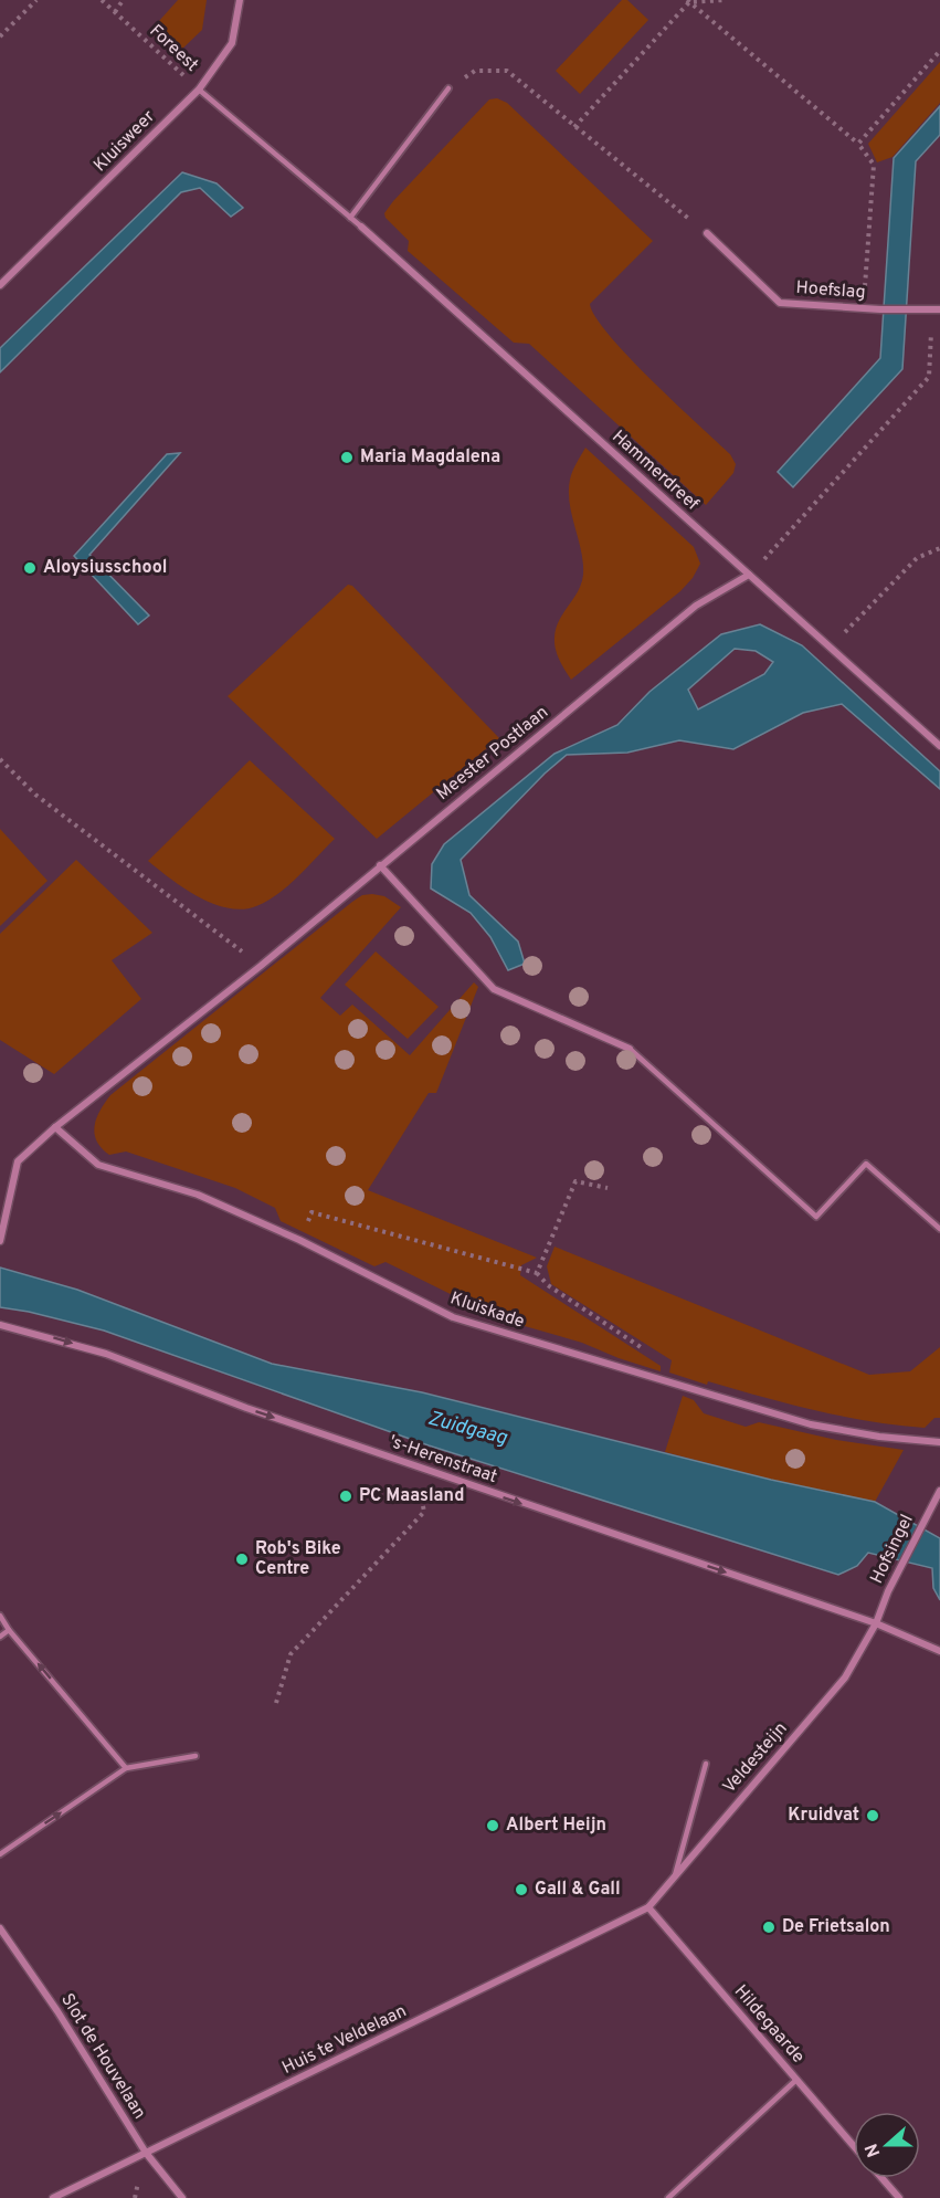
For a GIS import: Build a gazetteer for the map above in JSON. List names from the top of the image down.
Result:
{
  "streets": {
    "street": [
      "Kluisweer",
      "Hoefslag",
      "Hammerdreef",
      "Meester Postlaan",
      "Kluiskade",
      "'s-Herenstraat",
      "Hofsingel",
      "Veldesteijn",
      "Hildegaarde",
      "Huis te Veldelaan",
      "Slot de Houvelaan"
    ],
    "path": ["Foreest"]
  },
  "crossings": [
    ["Foreest", "Kluisweer"],
    ["Foreest", "Hammerdreef"],
    ["Kluisweer", "Hammerdreef"],
    ["Hammerdreef", "Meester Postlaan"],
    ["Meester Postlaan", "Kluiskade"],
    ["'s-Herenstraat", "Hofsingel"],
    ["'s-Herenstraat", "Veldesteijn"],
    ["Hofsingel", "Veldesteijn"],
    ["Veldesteijn", "Hildegaarde"],
    ["Veldesteijn", "Huis te Veldelaan"],
    ["Hildegaarde", "Huis te Veldelaan"],
    ["Huis te Veldelaan", "Slot de Houvelaan"]
  ],
  "one_way": ["'s-Herenstraat"],
  "water": ["Zuidgaag"],
  "places": [
    "Maria Magdalena",
    "Aloysiusschool",
    "PC Maasland",
    "Rob's Bike Centre",
    "Kruidvat",
    "Albert Heijn",
    "Gall & Gall",
    "De Frietsalon"
  ],
  "north": "left"
}
